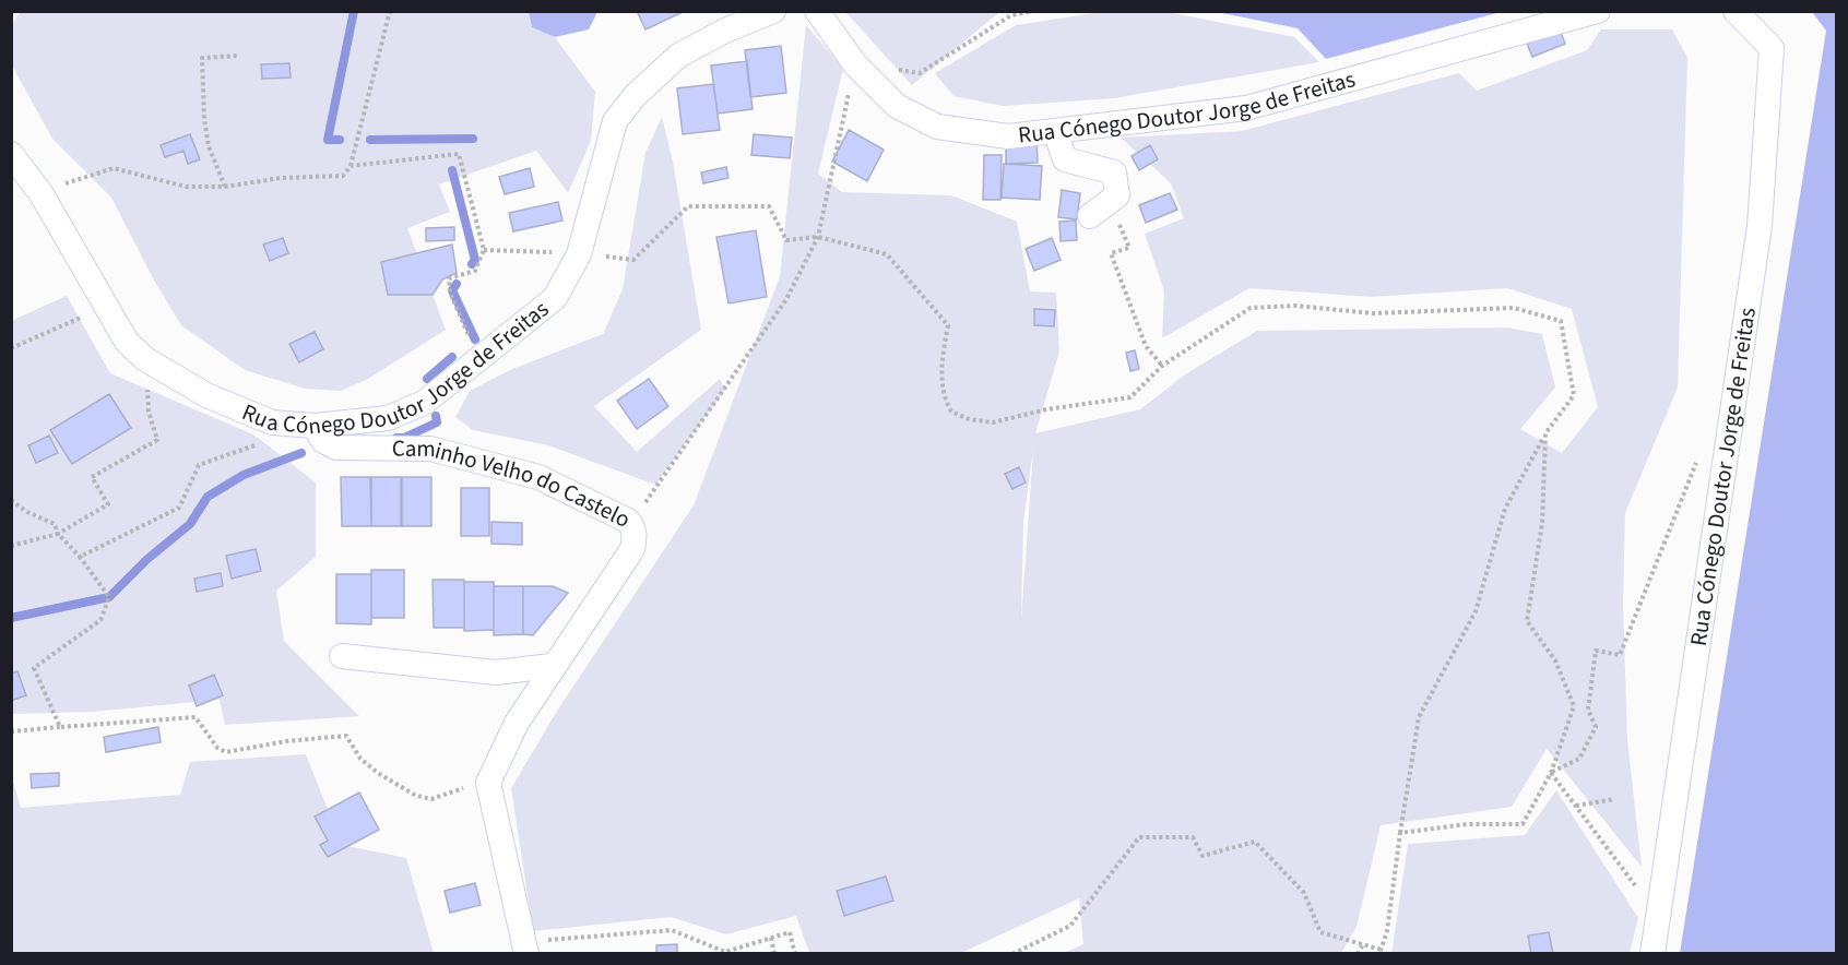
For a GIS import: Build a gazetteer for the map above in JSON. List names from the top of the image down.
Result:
{
  "streets": {
    "street": ["Rua Cónego Doutor Jorge de Freitas", "Caminho Velho do Castelo"]
  },
  "crossings": [
    ["Rua Cónego Doutor Jorge de Freitas", "Caminho Velho do Castelo"]
  ]
}
